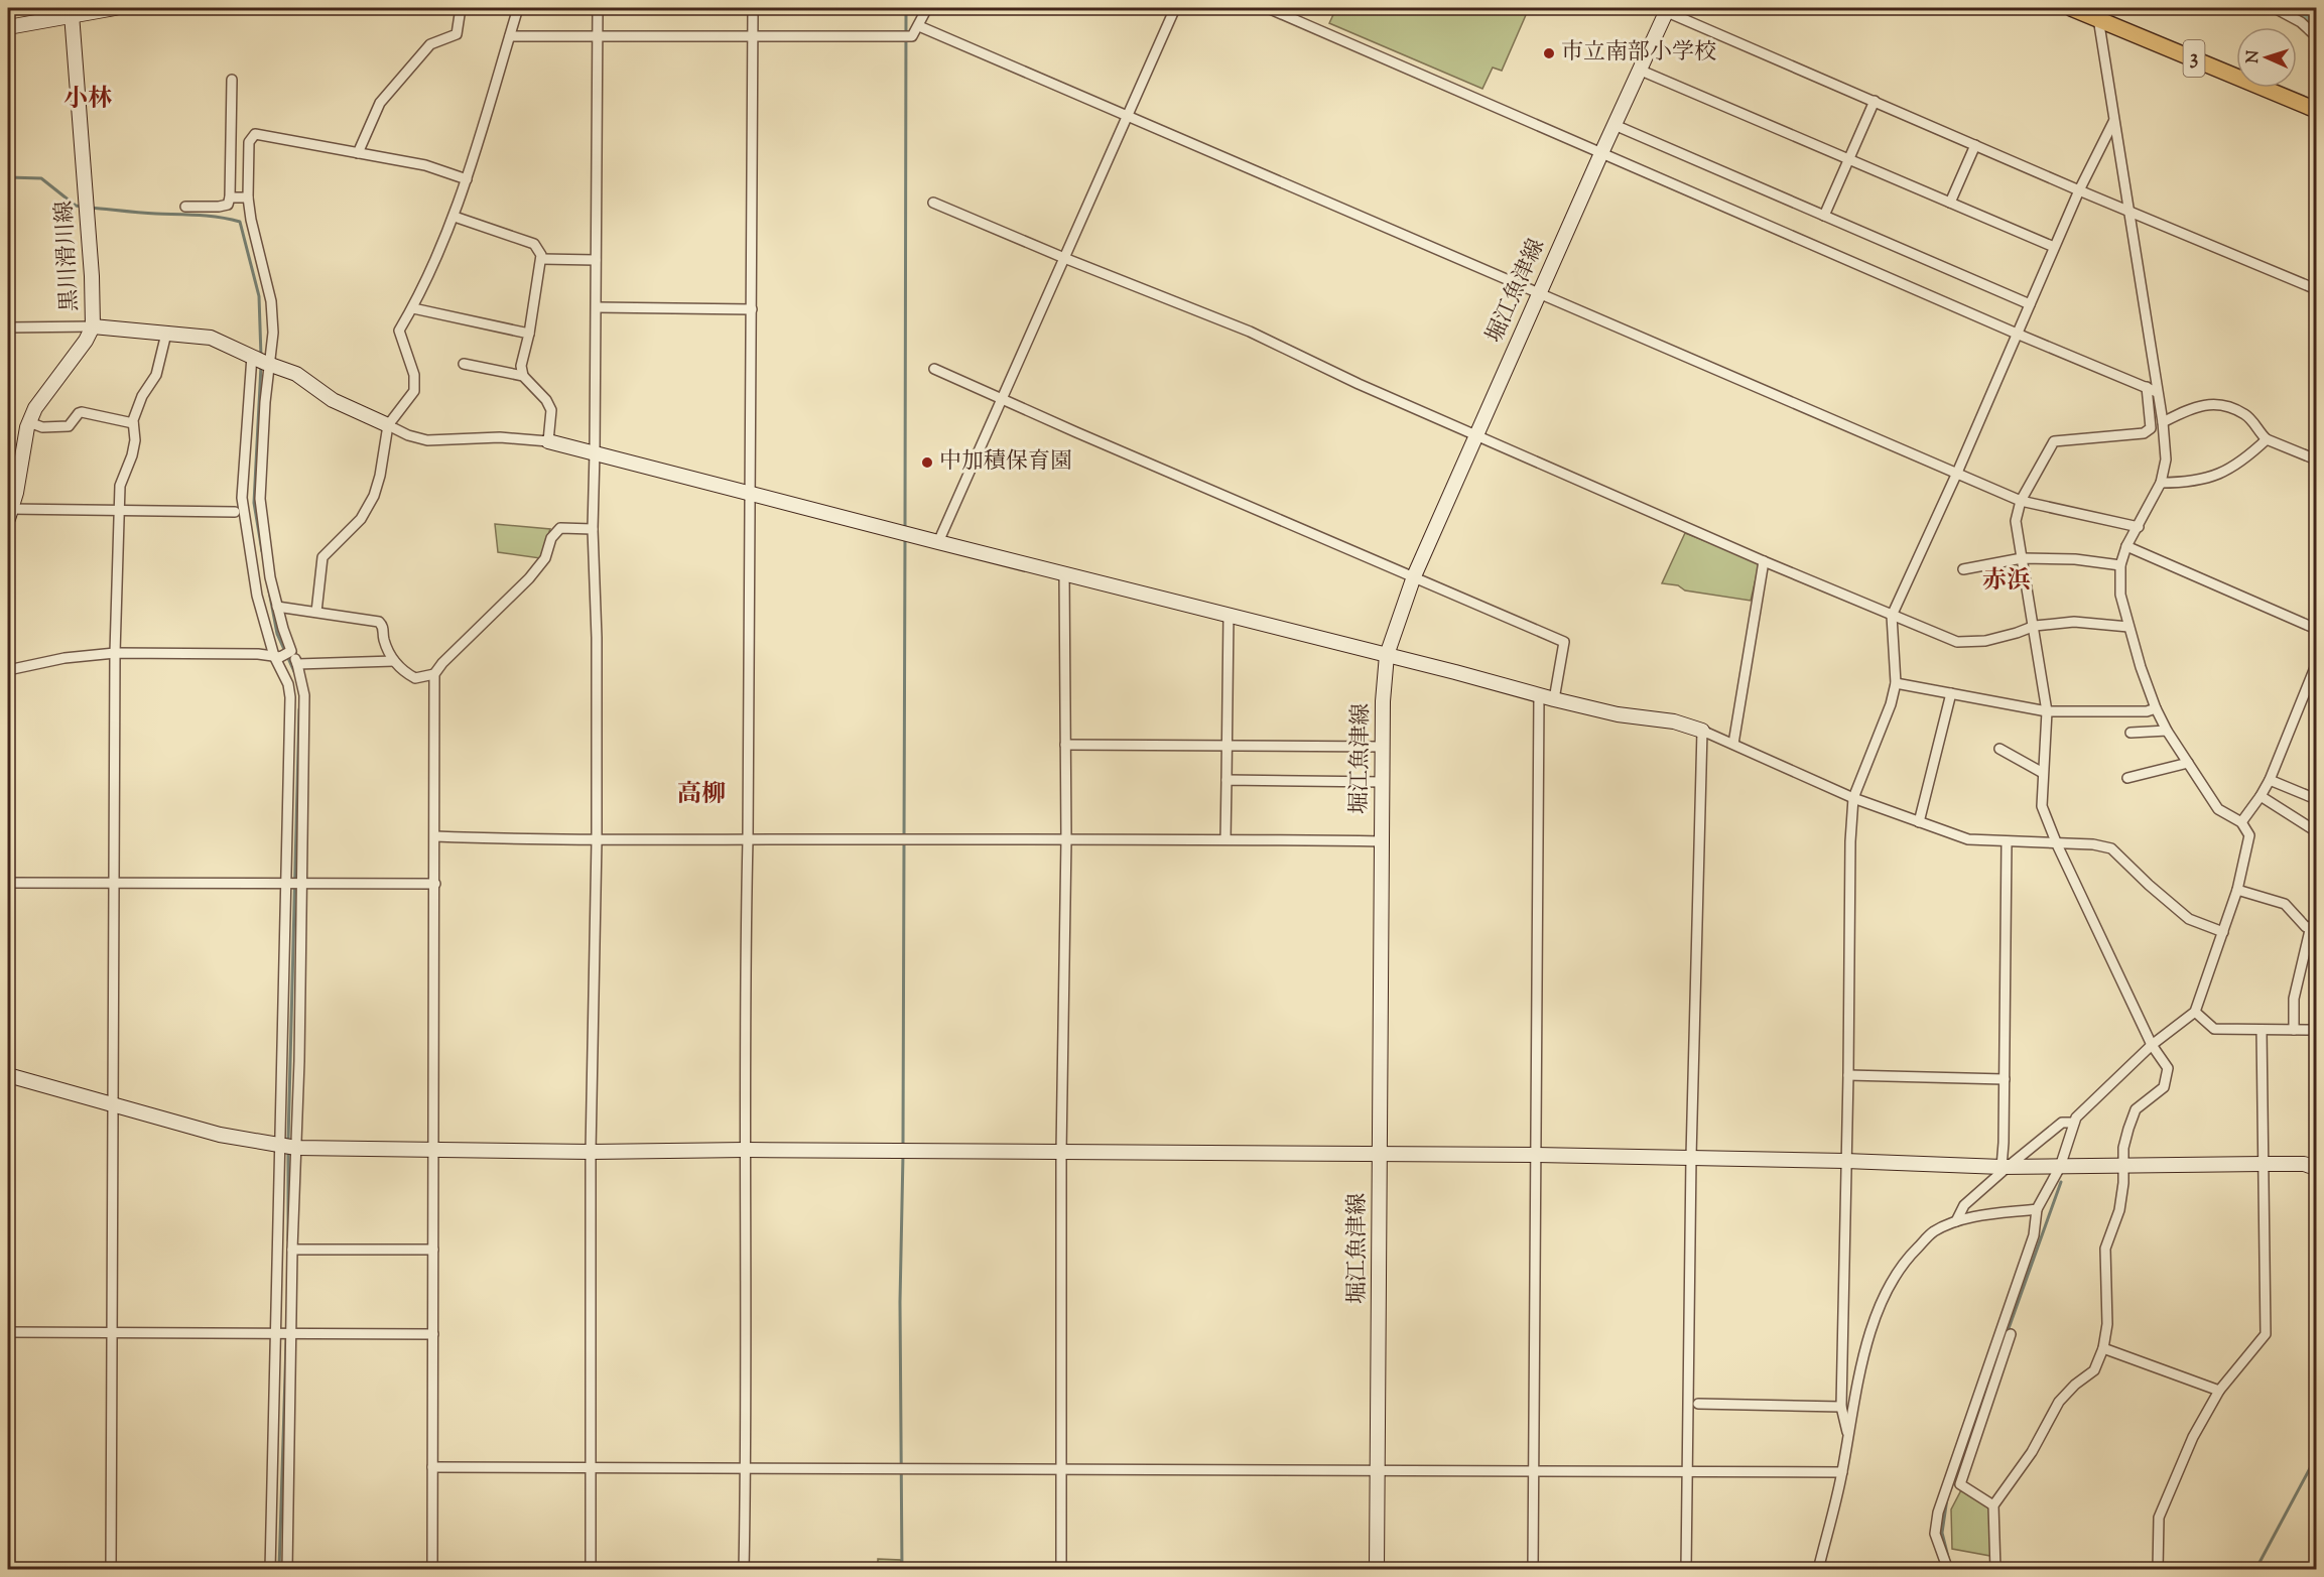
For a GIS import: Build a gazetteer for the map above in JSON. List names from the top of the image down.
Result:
{
  "streets": {
    "main road": ["3"],
    "street": ["黒川滑川線", "堀江魚津線"]
  },
  "districts": ["小林", "赤浜", "高柳"],
  "places": ["市立南部小学校", "中加積保育園"],
  "north": "left"
}
